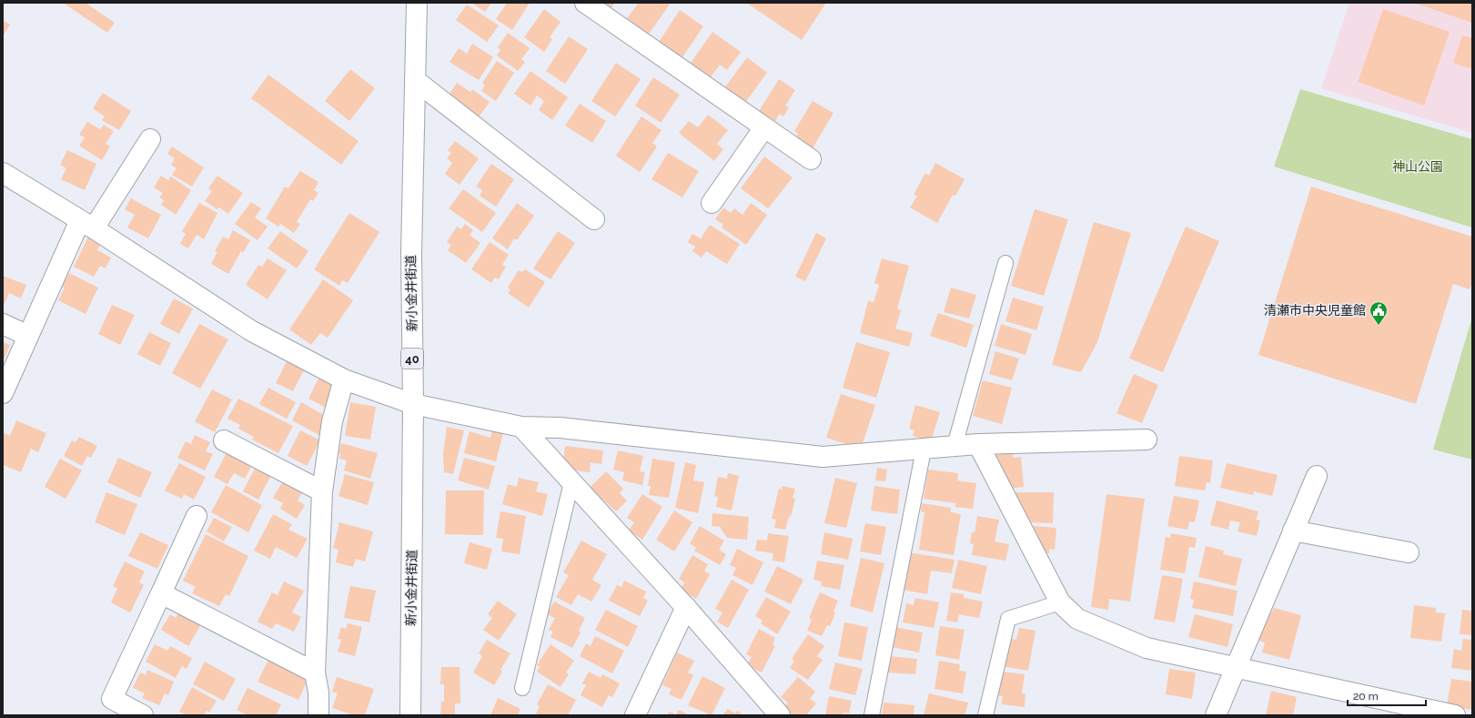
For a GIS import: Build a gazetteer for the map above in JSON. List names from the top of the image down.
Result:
{
  "streets": {
    "street": ["新小金井街道", "40"]
  },
  "parks": ["神山公園"],
  "places": {
    "public building": ["清瀬市中央児童館"]
  },
  "scale_bar": "20 m"
}
